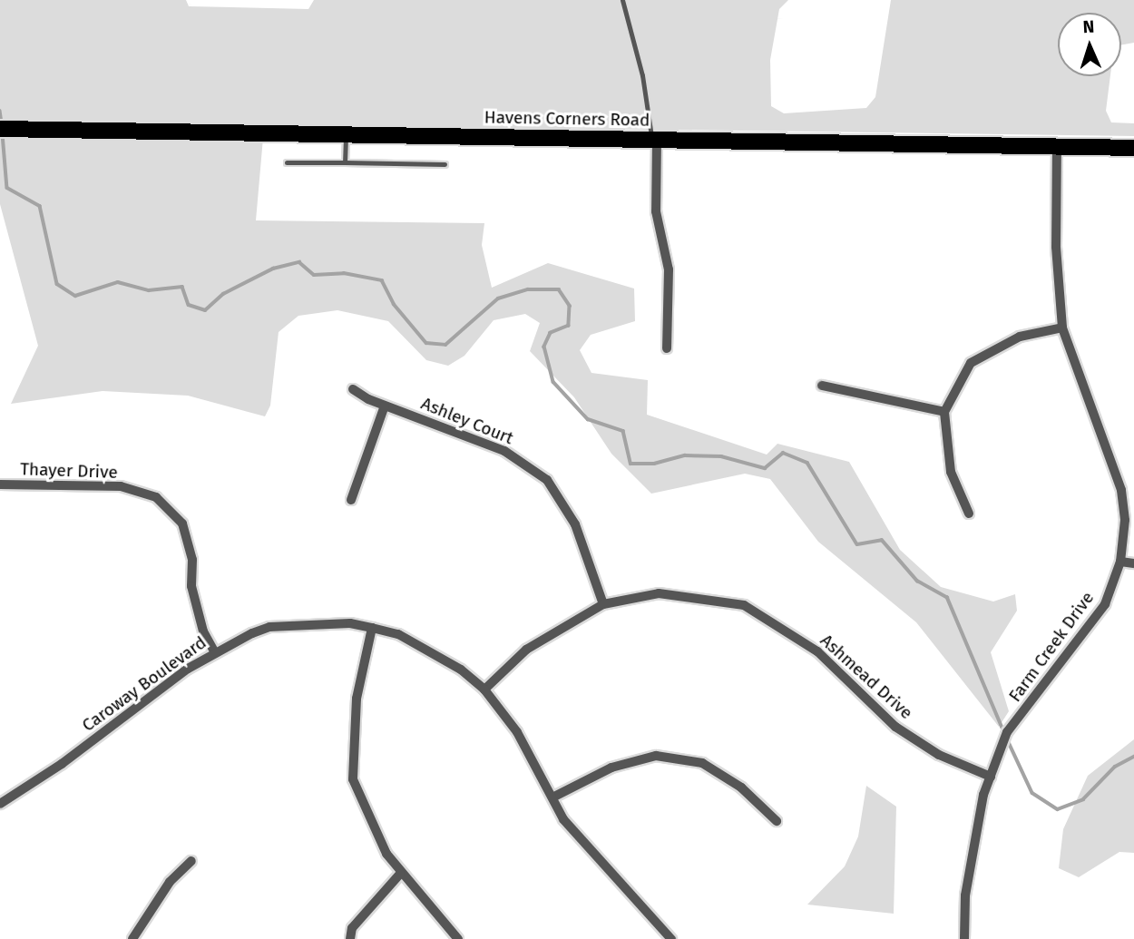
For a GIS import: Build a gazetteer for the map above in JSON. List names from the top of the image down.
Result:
{
  "streets": {
    "main road": ["Havens Corners Road"],
    "street": [
      "Ashley Court",
      "Thayer Drive",
      "Farm Creek Drive",
      "Ashmead Drive",
      "Caroway Boulevard"
    ]
  },
  "crossings": [
    ["Havens Corners Road", "Farm Creek Drive"],
    ["Ashley Court", "Ashmead Drive"],
    ["Thayer Drive", "Caroway Boulevard"],
    ["Farm Creek Drive", "Ashmead Drive"],
    ["Ashmead Drive", "Caroway Boulevard"]
  ],
  "north": "top"
}
